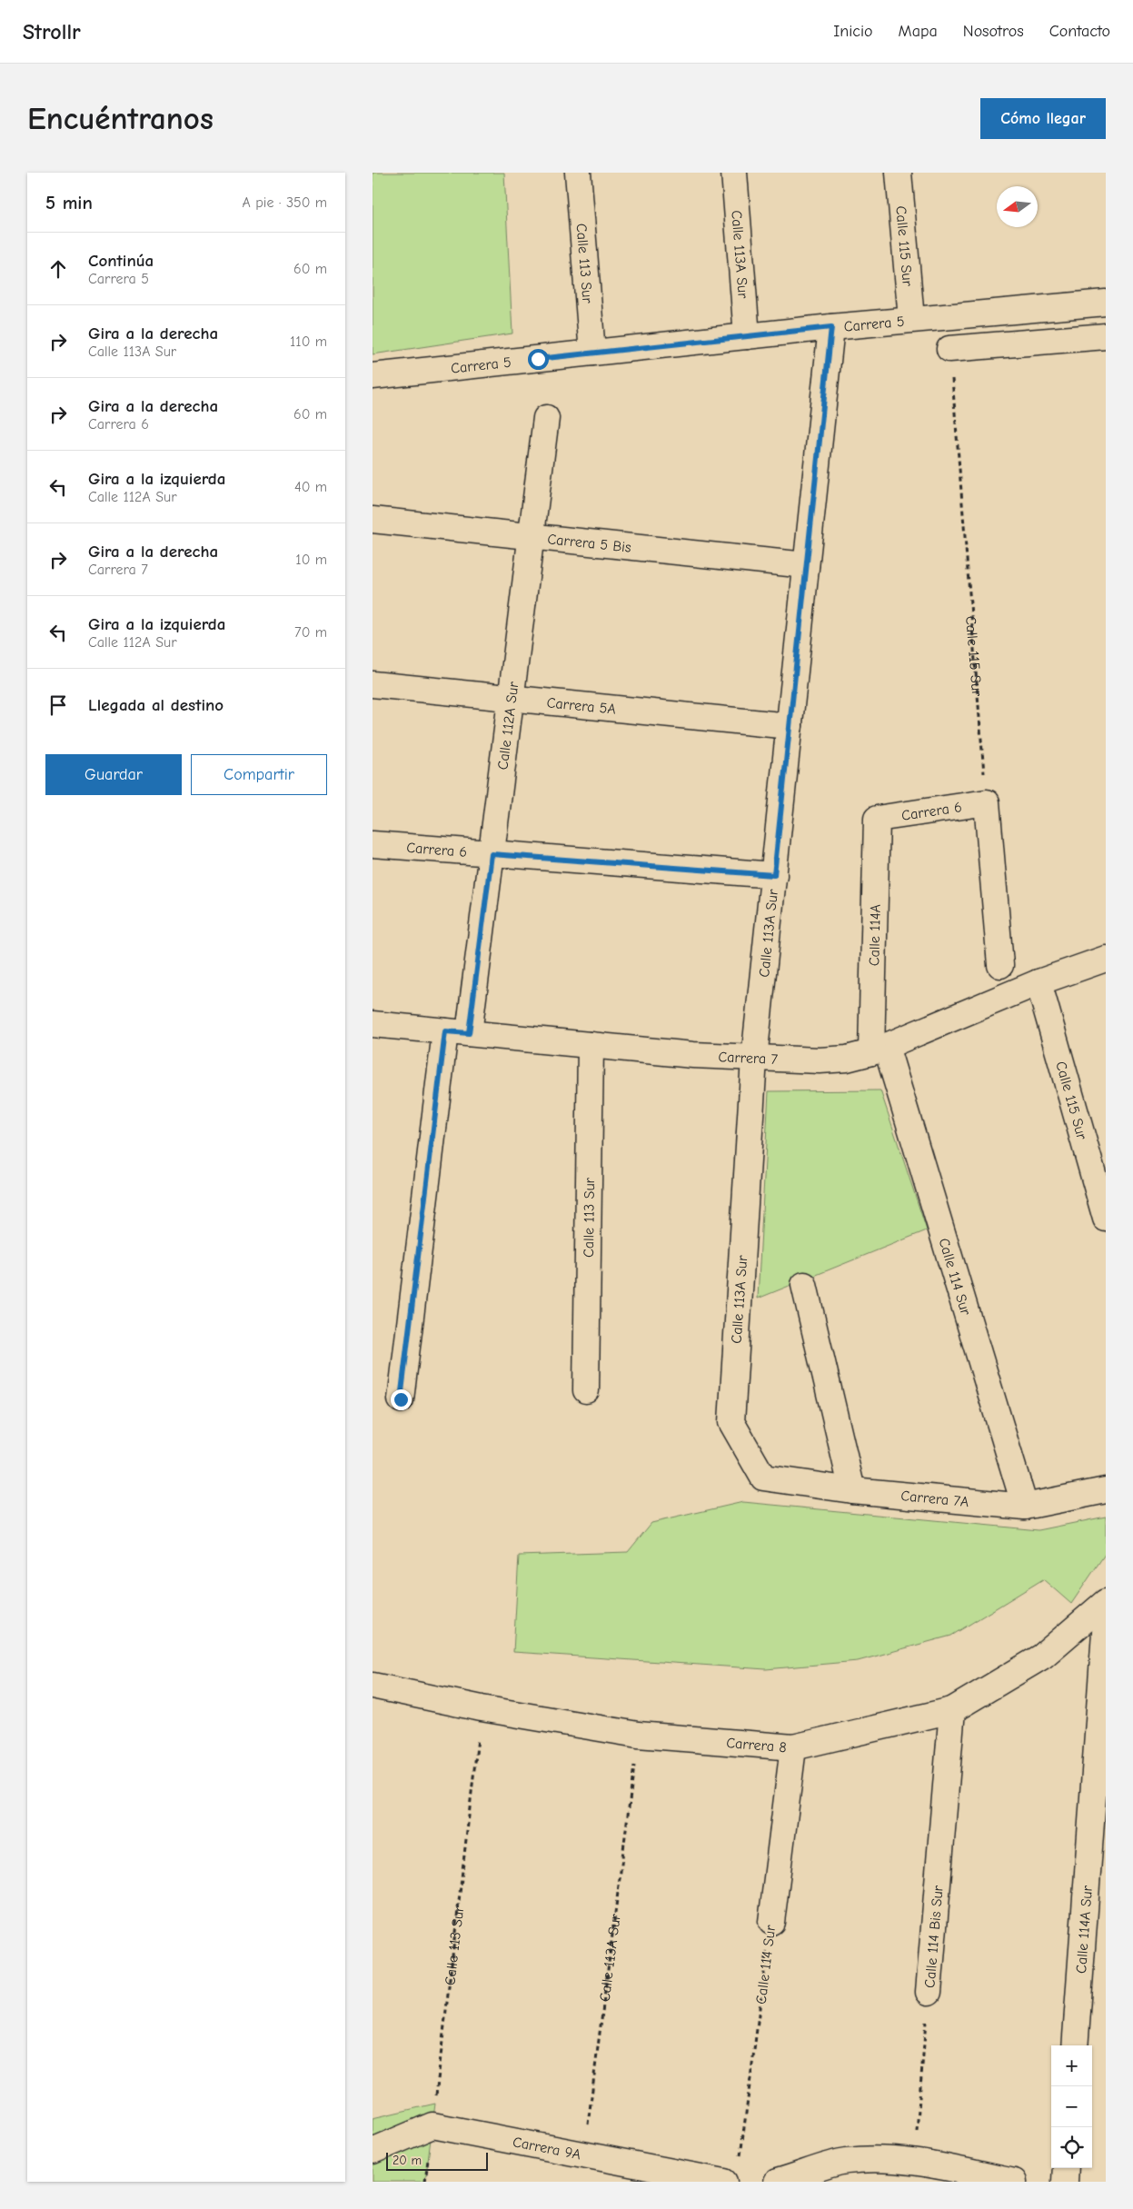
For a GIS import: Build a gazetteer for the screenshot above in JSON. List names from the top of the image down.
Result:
{
  "streets": {
    "street": [
      "Calle 115 Sur",
      "Calle 113A Sur",
      "Calle 113 Sur",
      "Carrera 5",
      "Carrera 5 Bis",
      "Carrera 5A",
      "Calle 112A Sur",
      "Carrera 6",
      "Calle 114A",
      "Carrera 7",
      "Calle 114 Sur",
      "Carrera 7A",
      "Carrera 8",
      "Calle 114A Sur",
      "Calle 114 Bis Sur",
      "Carrera 9A"
    ]
  },
  "crossings": [
    ["Calle 115 Sur", "Carrera 5"],
    ["Calle 115 Sur", "Carrera 6"],
    ["Calle 115 Sur", "Carrera 7"],
    ["Calle 113A Sur", "Carrera 5"],
    ["Calle 113A Sur", "Carrera 5 Bis"],
    ["Calle 113A Sur", "Carrera 5A"],
    ["Calle 113A Sur", "Carrera 6"],
    ["Calle 113A Sur", "Carrera 7"],
    ["Calle 113A Sur", "Carrera 7A"],
    ["Calle 113A Sur", "Carrera 8"],
    ["Calle 113A Sur", "Carrera 9A"],
    ["Calle 113 Sur", "Carrera 5"],
    ["Calle 113 Sur", "Carrera 7"],
    ["Calle 113 Sur", "Carrera 8"],
    ["Calle 113 Sur", "Carrera 9A"],
    ["Carrera 5 Bis", "Calle 112A Sur"],
    ["Carrera 5A", "Calle 112A Sur"],
    ["Calle 112A Sur", "Carrera 6"],
    ["Calle 112A Sur", "Carrera 7"],
    ["Carrera 6", "Calle 114A"],
    ["Calle 114A", "Carrera 7"],
    ["Calle 114A", "Calle 114 Sur"],
    ["Carrera 7", "Calle 114 Sur"],
    ["Calle 114 Sur", "Carrera 7A"],
    ["Calle 114 Sur", "Carrera 8"],
    ["Calle 114 Sur", "Carrera 9A"],
    ["Carrera 8", "Calle 114 Bis Sur"]
  ],
  "scale_bar": "20 m",
  "north": "left",
  "page": {
    "header": "Strollr",
    "nav": [
      "Inicio",
      "Mapa",
      "Nosotros",
      "Contacto"
    ],
    "buttons": [
      "Cómo llegar",
      ["Guardar", "Compartir"]
    ],
    "title": "Encuéntranos",
    "heading": ["5 min", "A pie · 350 m"],
    "list": [
      ["Continúa", "Carrera 5", "60 m"],
      ["Gira a la derecha", "Calle 113A Sur", "110 m"],
      ["Gira a la derecha", "Carrera 6", "60 m"],
      ["Gira a la izquierda", "Calle 112A Sur", "40 m"],
      ["Gira a la derecha", "Carrera 7", "10 m"],
      ["Gira a la izquierda", "Calle 112A Sur", "70 m"],
      "Llegada al destino"
    ],
    "map_buttons": ["+", "−"],
    "scale": "20 m"
  }
}
